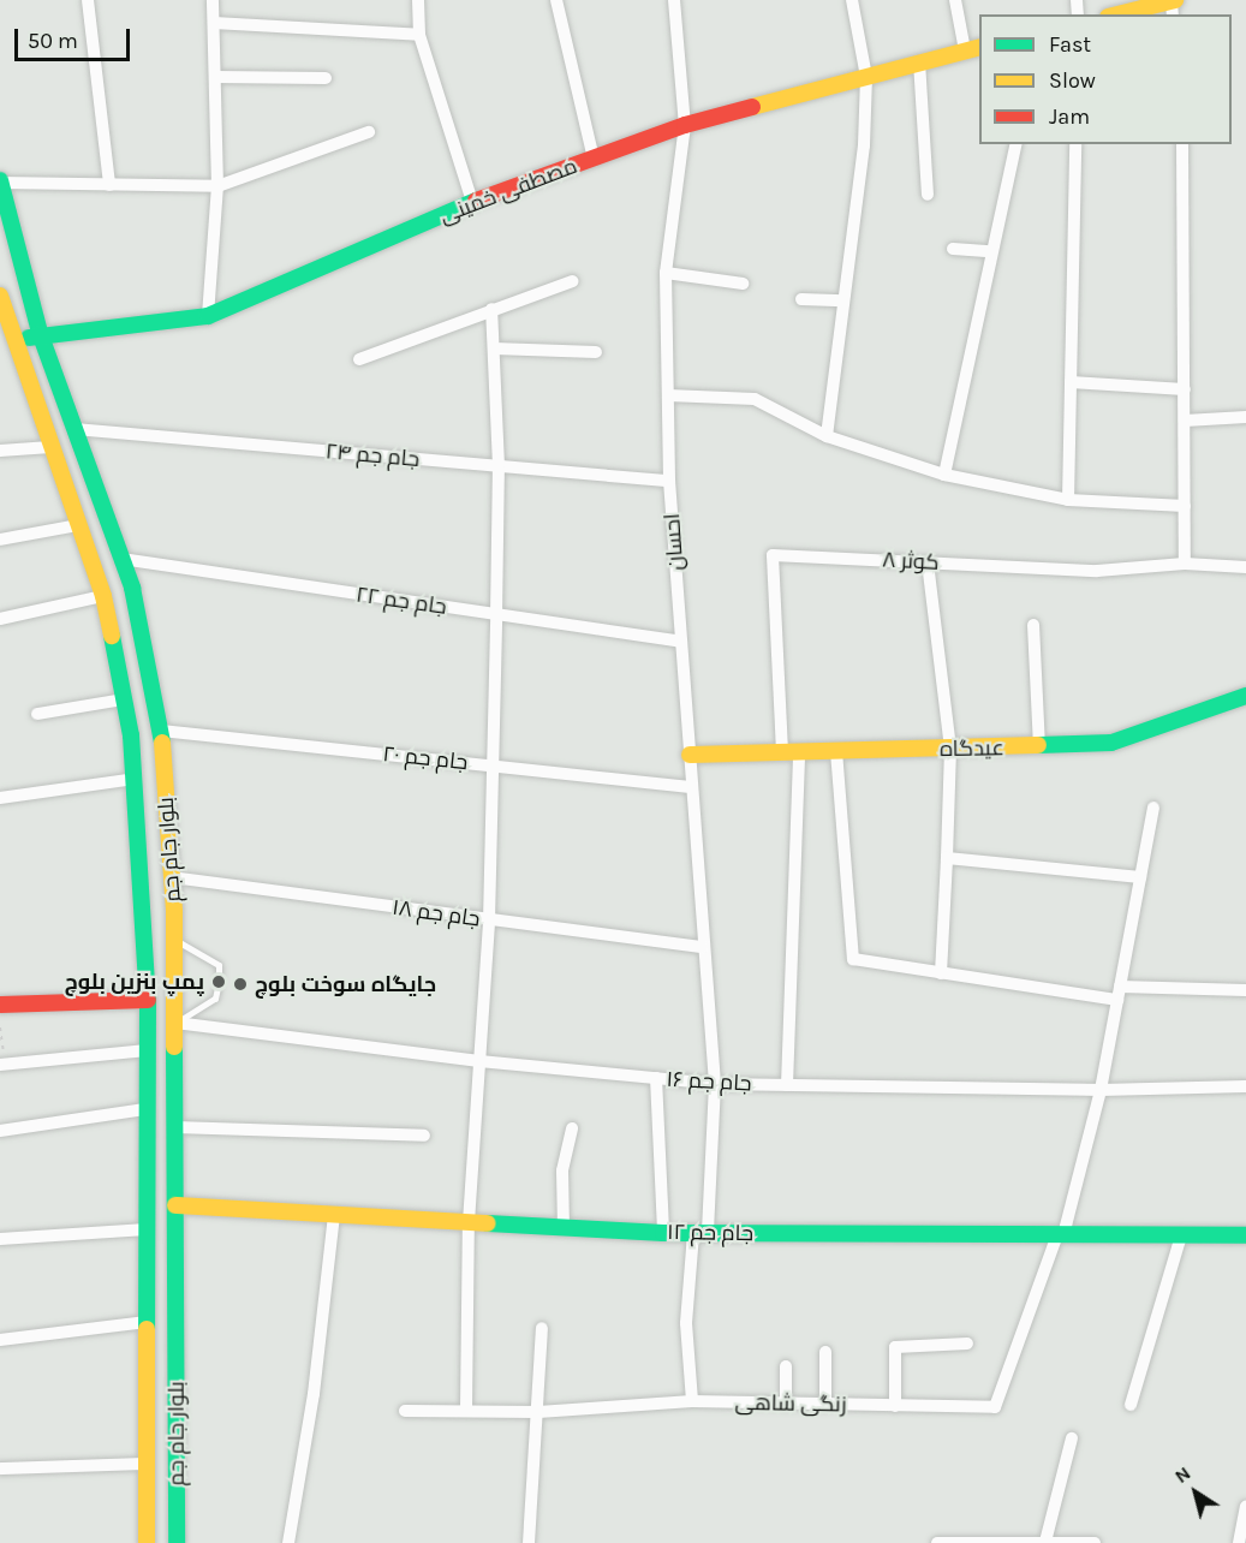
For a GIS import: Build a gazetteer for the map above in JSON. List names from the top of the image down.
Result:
{
  "streets": {
    "street": [
      "مصطفی خمینی",
      "جام جم ۲۴",
      "احسان",
      "کوثر ۸",
      "جام جم ۲۲",
      "عیدگاه",
      "جام جم ۲۰",
      "بلوار جام جم",
      "جام جم ۱۸",
      "جام جم ۱۶",
      "جام جم ۱۲",
      "زنگی شاهی"
    ]
  },
  "crossings": [
    ["مصطفی خمینی", "احسان"],
    ["مصطفی خمینی", "بلوار جام جم"],
    ["جام جم ۲۴", "احسان"],
    ["جام جم ۲۴", "بلوار جام جم"],
    ["احسان", "جام جم ۲۲"],
    ["احسان", "عیدگاه"],
    ["احسان", "جام جم ۲۰"],
    ["احسان", "جام جم ۱۸"],
    ["احسان", "جام جم ۱۶"],
    ["احسان", "جام جم ۱۲"],
    ["احسان", "زنگی شاهی"],
    ["کوثر ۸", "عیدگاه"],
    ["جام جم ۲۲", "بلوار جام جم"],
    ["جام جم ۲۰", "بلوار جام جم"],
    ["بلوار جام جم", "جام جم ۱۸"],
    ["بلوار جام جم", "جام جم ۱۶"],
    ["بلوار جام جم", "جام جم ۱۲"],
    ["جام جم ۱۲", "زنگی شاهی"]
  ],
  "places": ["پمپ بنزین بلوچ", "جایگاه سوخت بلوچ"],
  "legend": ["Fast", "Slow", "Jam"],
  "scale_bar": "50 m",
  "north": "top left"
}
